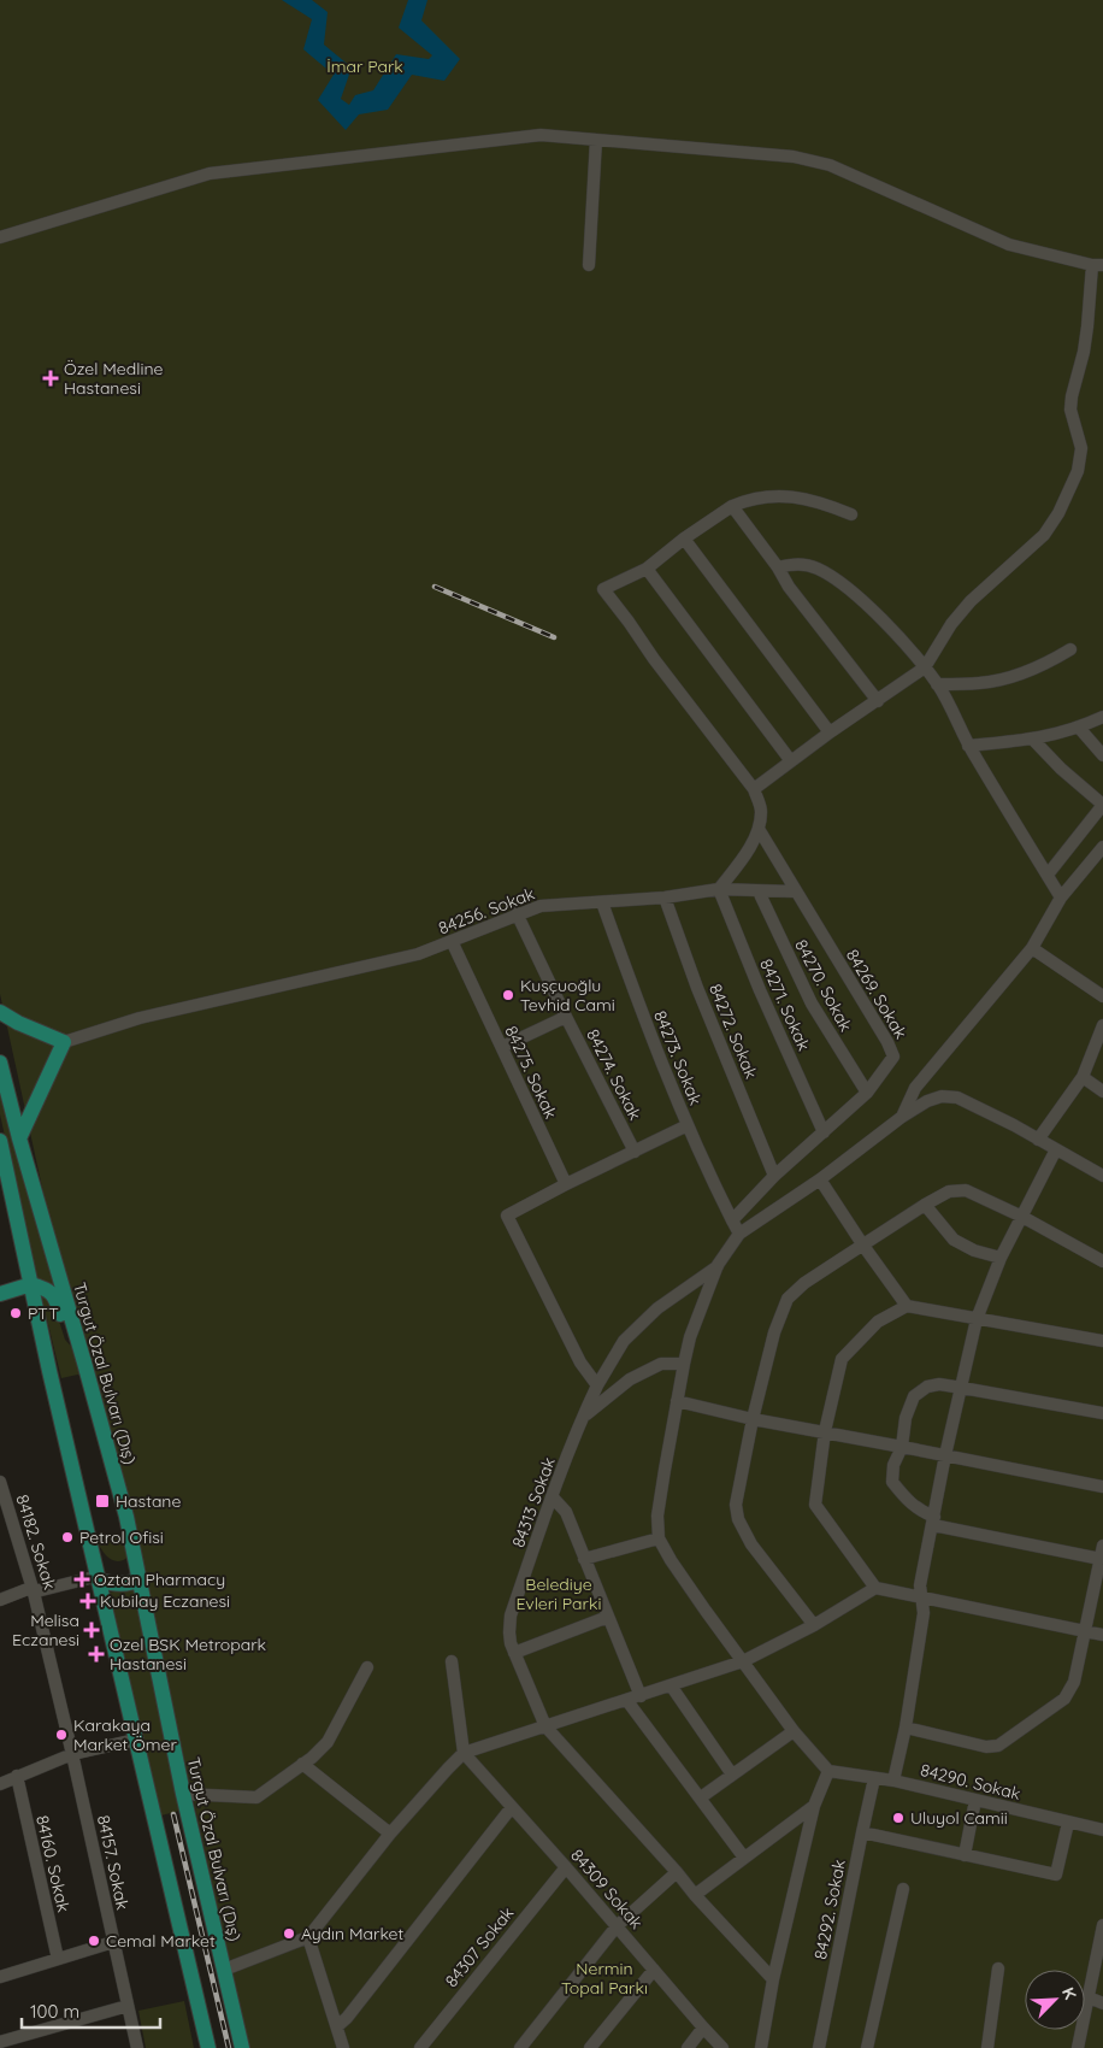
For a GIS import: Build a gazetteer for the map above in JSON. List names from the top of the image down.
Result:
{
  "streets": {
    "main road": ["Turgut Özal Bulvarı (Dış)"],
    "street": [
      "84256. Sokak",
      "84270. Sokak",
      "84269. Sokak",
      "84271. Sokak",
      "84272. Sokak",
      "84273. Sokak",
      "84275. Sokak",
      "84274. Sokak",
      "84313 Sokak",
      "84182. Sokak",
      "84290. Sokak",
      "84157. Sokak",
      "84160. Sokak",
      "84309 Sokak",
      "84292. Sokak",
      "84307 Sokak"
    ]
  },
  "crossings": [
    ["84256. Sokak", "84270. Sokak"],
    ["84256. Sokak", "84269. Sokak"],
    ["84256. Sokak", "84271. Sokak"],
    ["84256. Sokak", "84272. Sokak"],
    ["84256. Sokak", "84273. Sokak"],
    ["84256. Sokak", "84275. Sokak"],
    ["84256. Sokak", "84274. Sokak"],
    ["84270. Sokak", "84269. Sokak"],
    ["84269. Sokak", "84271. Sokak"],
    ["84269. Sokak", "84272. Sokak"],
    ["84269. Sokak", "84273. Sokak"],
    ["84182. Sokak", "84157. Sokak"],
    ["84290. Sokak", "84292. Sokak"],
    ["84309 Sokak", "84307 Sokak"]
  ],
  "parks": ["İmar Park", "Belediye Evleri Parki", "Nermin Topal Parkı"],
  "places": {
    "health": [
      "Özel Medline Hastanesi",
      "Oztan Pharmacy",
      "Kubilay Eczanesi",
      "Melisa Eczanesi",
      "Ozel BSK Metropark Hastanesi"
    ],
    "other": [
      "Kuşçuoğlu Tevhid Cami",
      "PTT",
      "Petrol Ofisi",
      "Karakaya Market Ömer",
      "Uluyol Camii",
      "Aydın Market",
      "Cemal Market"
    ],
    "transit": ["Hastane"]
  },
  "scale_bar": "100 m",
  "north": "top right"
}
